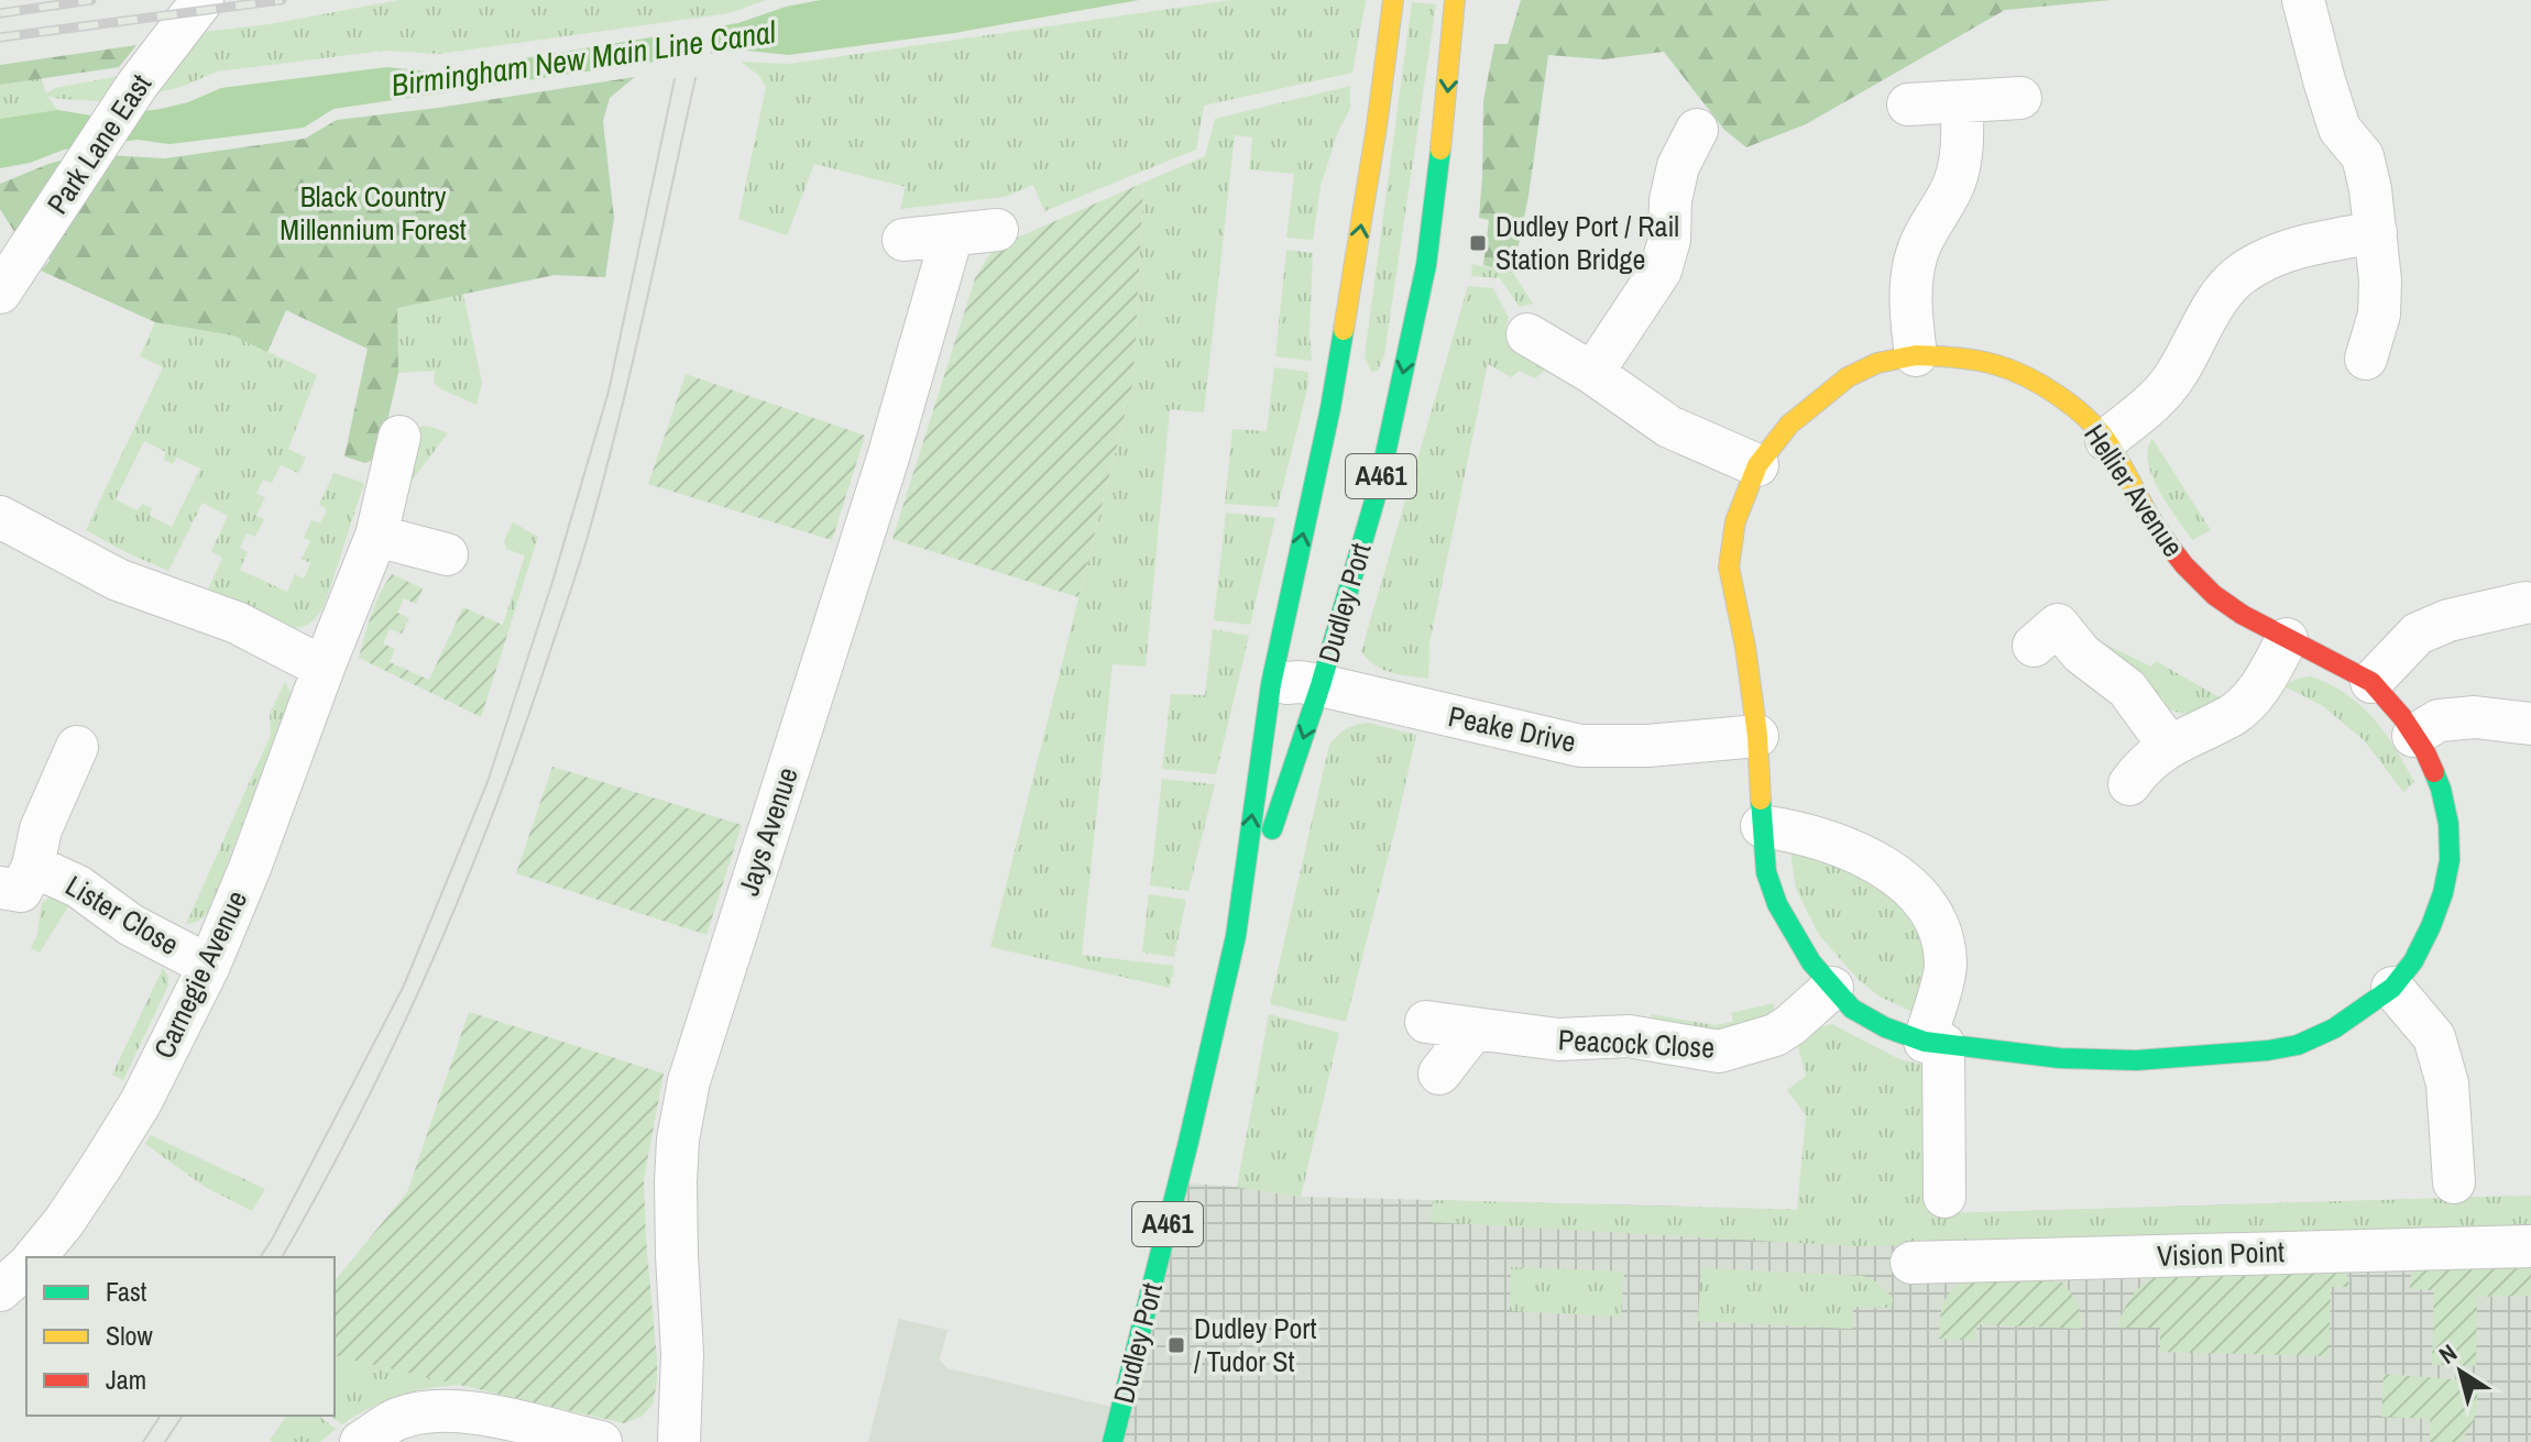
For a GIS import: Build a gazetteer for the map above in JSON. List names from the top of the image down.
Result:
{
  "streets": {
    "main road": ["A461", "Hellier Avenue", "Dudley Port"],
    "street": [
      "Park Lane East",
      "Peake Drive",
      "Jays Avenue",
      "Lister Close",
      "Carnegie Avenue",
      "Peacock Close",
      "Vision Point"
    ]
  },
  "crossings": [
    ["Hellier Avenue", "Peake Drive"],
    ["Hellier Avenue", "Peacock Close"],
    ["Dudley Port", "Peake Drive"],
    ["Lister Close", "Carnegie Avenue"]
  ],
  "water": ["Birmingham New Main Line Canal"],
  "parks": ["Black Country Millennium Forest"],
  "places": {
    "transit": ["Dudley Port / Rail Station Bridge", "Dudley Port / Tudor St"]
  },
  "legend": ["Fast", "Slow", "Jam"],
  "north": "top left"
}
